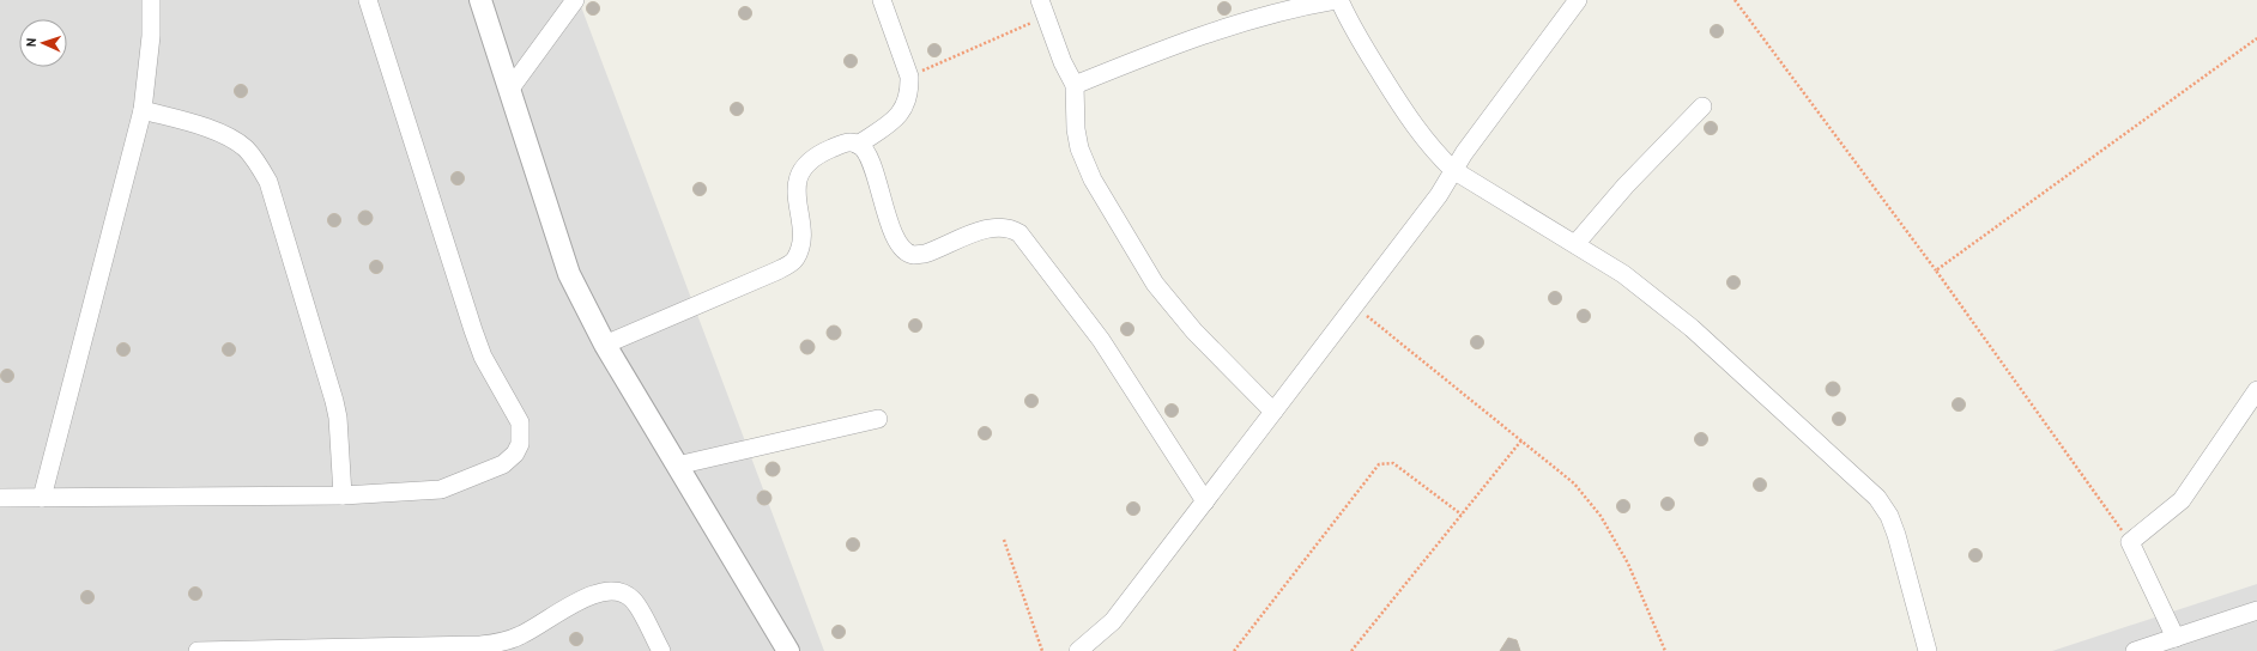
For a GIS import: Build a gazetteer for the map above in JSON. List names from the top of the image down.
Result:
{
  "north": "left"
}
